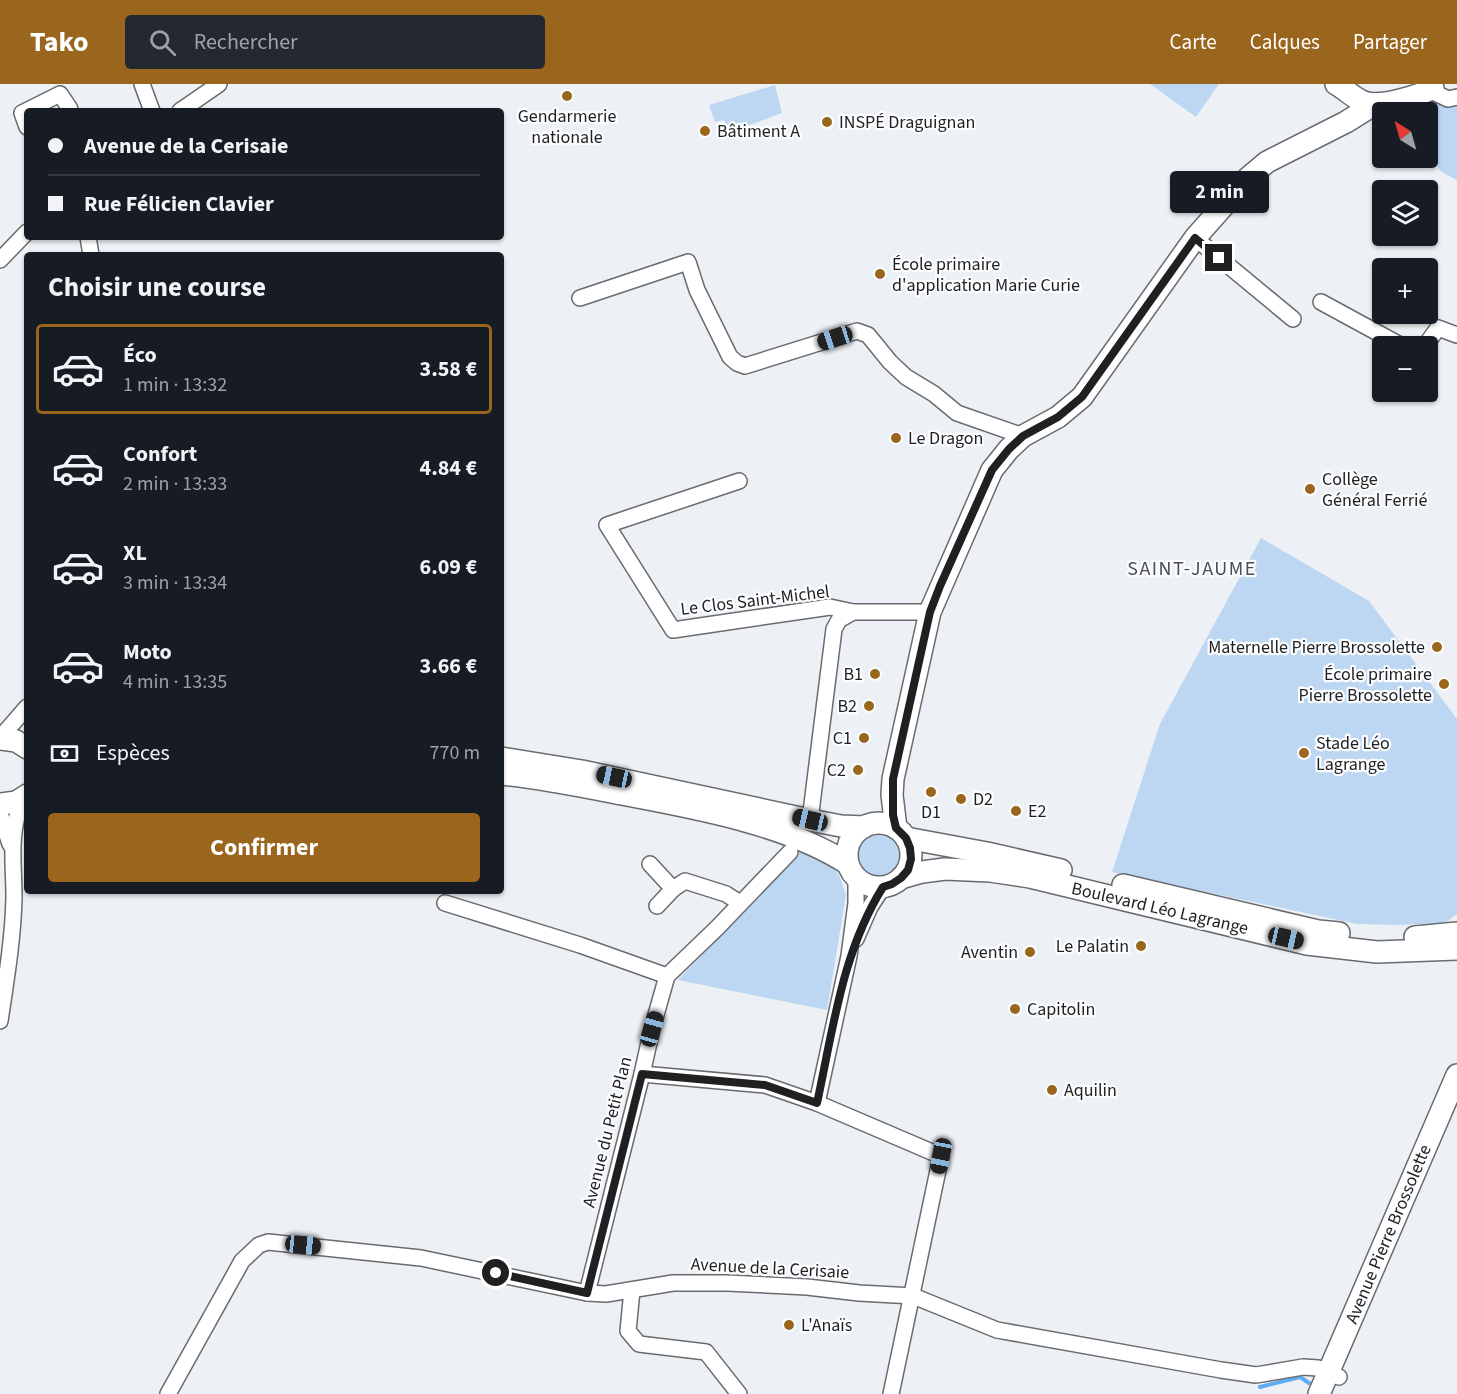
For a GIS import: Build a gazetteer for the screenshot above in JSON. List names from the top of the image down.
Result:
{
  "streets": {
    "main road": ["Boulevard Léo Lagrange", "Avenue Pierre Brossolette"],
    "street": ["Le Clos Saint-Michel", "Avenue du Petit Plan", "Avenue de la Cerisaie"]
  },
  "crossings": [
    ["Avenue du Petit Plan", "Avenue de la Cerisaie"],
    ["Avenue Pierre Brossolette", "Avenue de la Cerisaie"]
  ],
  "districts": ["SAINT-JAUME"],
  "places": [
    "Gendarmerie nationale",
    "INSPÉ Draguignan",
    "Bâtiment A",
    "École primaire d'application Marie Curie",
    "Le Dragon",
    "Collège Général Ferrié",
    "Maternelle Pierre Brossolette",
    "B1",
    "École primaire Pierre Brossolette",
    "B2",
    "C1",
    "Stade Léo Lagrange",
    "C2",
    "D1",
    "D2",
    "E2",
    "Le Palatin",
    "Aventin",
    "Capitolin",
    "Aquilin",
    "L'Anaïs"
  ],
  "north": "top left",
  "page": {
    "header": "Tako",
    "search": "Rechercher",
    "nav": ["Carte", "Calques", "Partager"],
    "map_buttons": ["+", "−"],
    "banner": ["Avenue de la Cerisaie", "Rue Félicien Clavier"],
    "bubble": "2 min",
    "heading": "Choisir une course",
    "list": [
      {
        "name": "Éco",
        "note": "1 min · 13:32",
        "value": "3.58 €"
      },
      {
        "name": "Confort",
        "note": "2 min · 13:33",
        "value": "4.84 €"
      },
      {
        "name": "XL",
        "note": "3 min · 13:34",
        "value": "6.09 €"
      },
      {
        "name": "Moto",
        "note": "4 min · 13:35",
        "value": "3.66 €"
      }
    ],
    "pay": ["Espèces", "770 m"],
    "buttons": "Confirmer"
  }
}
